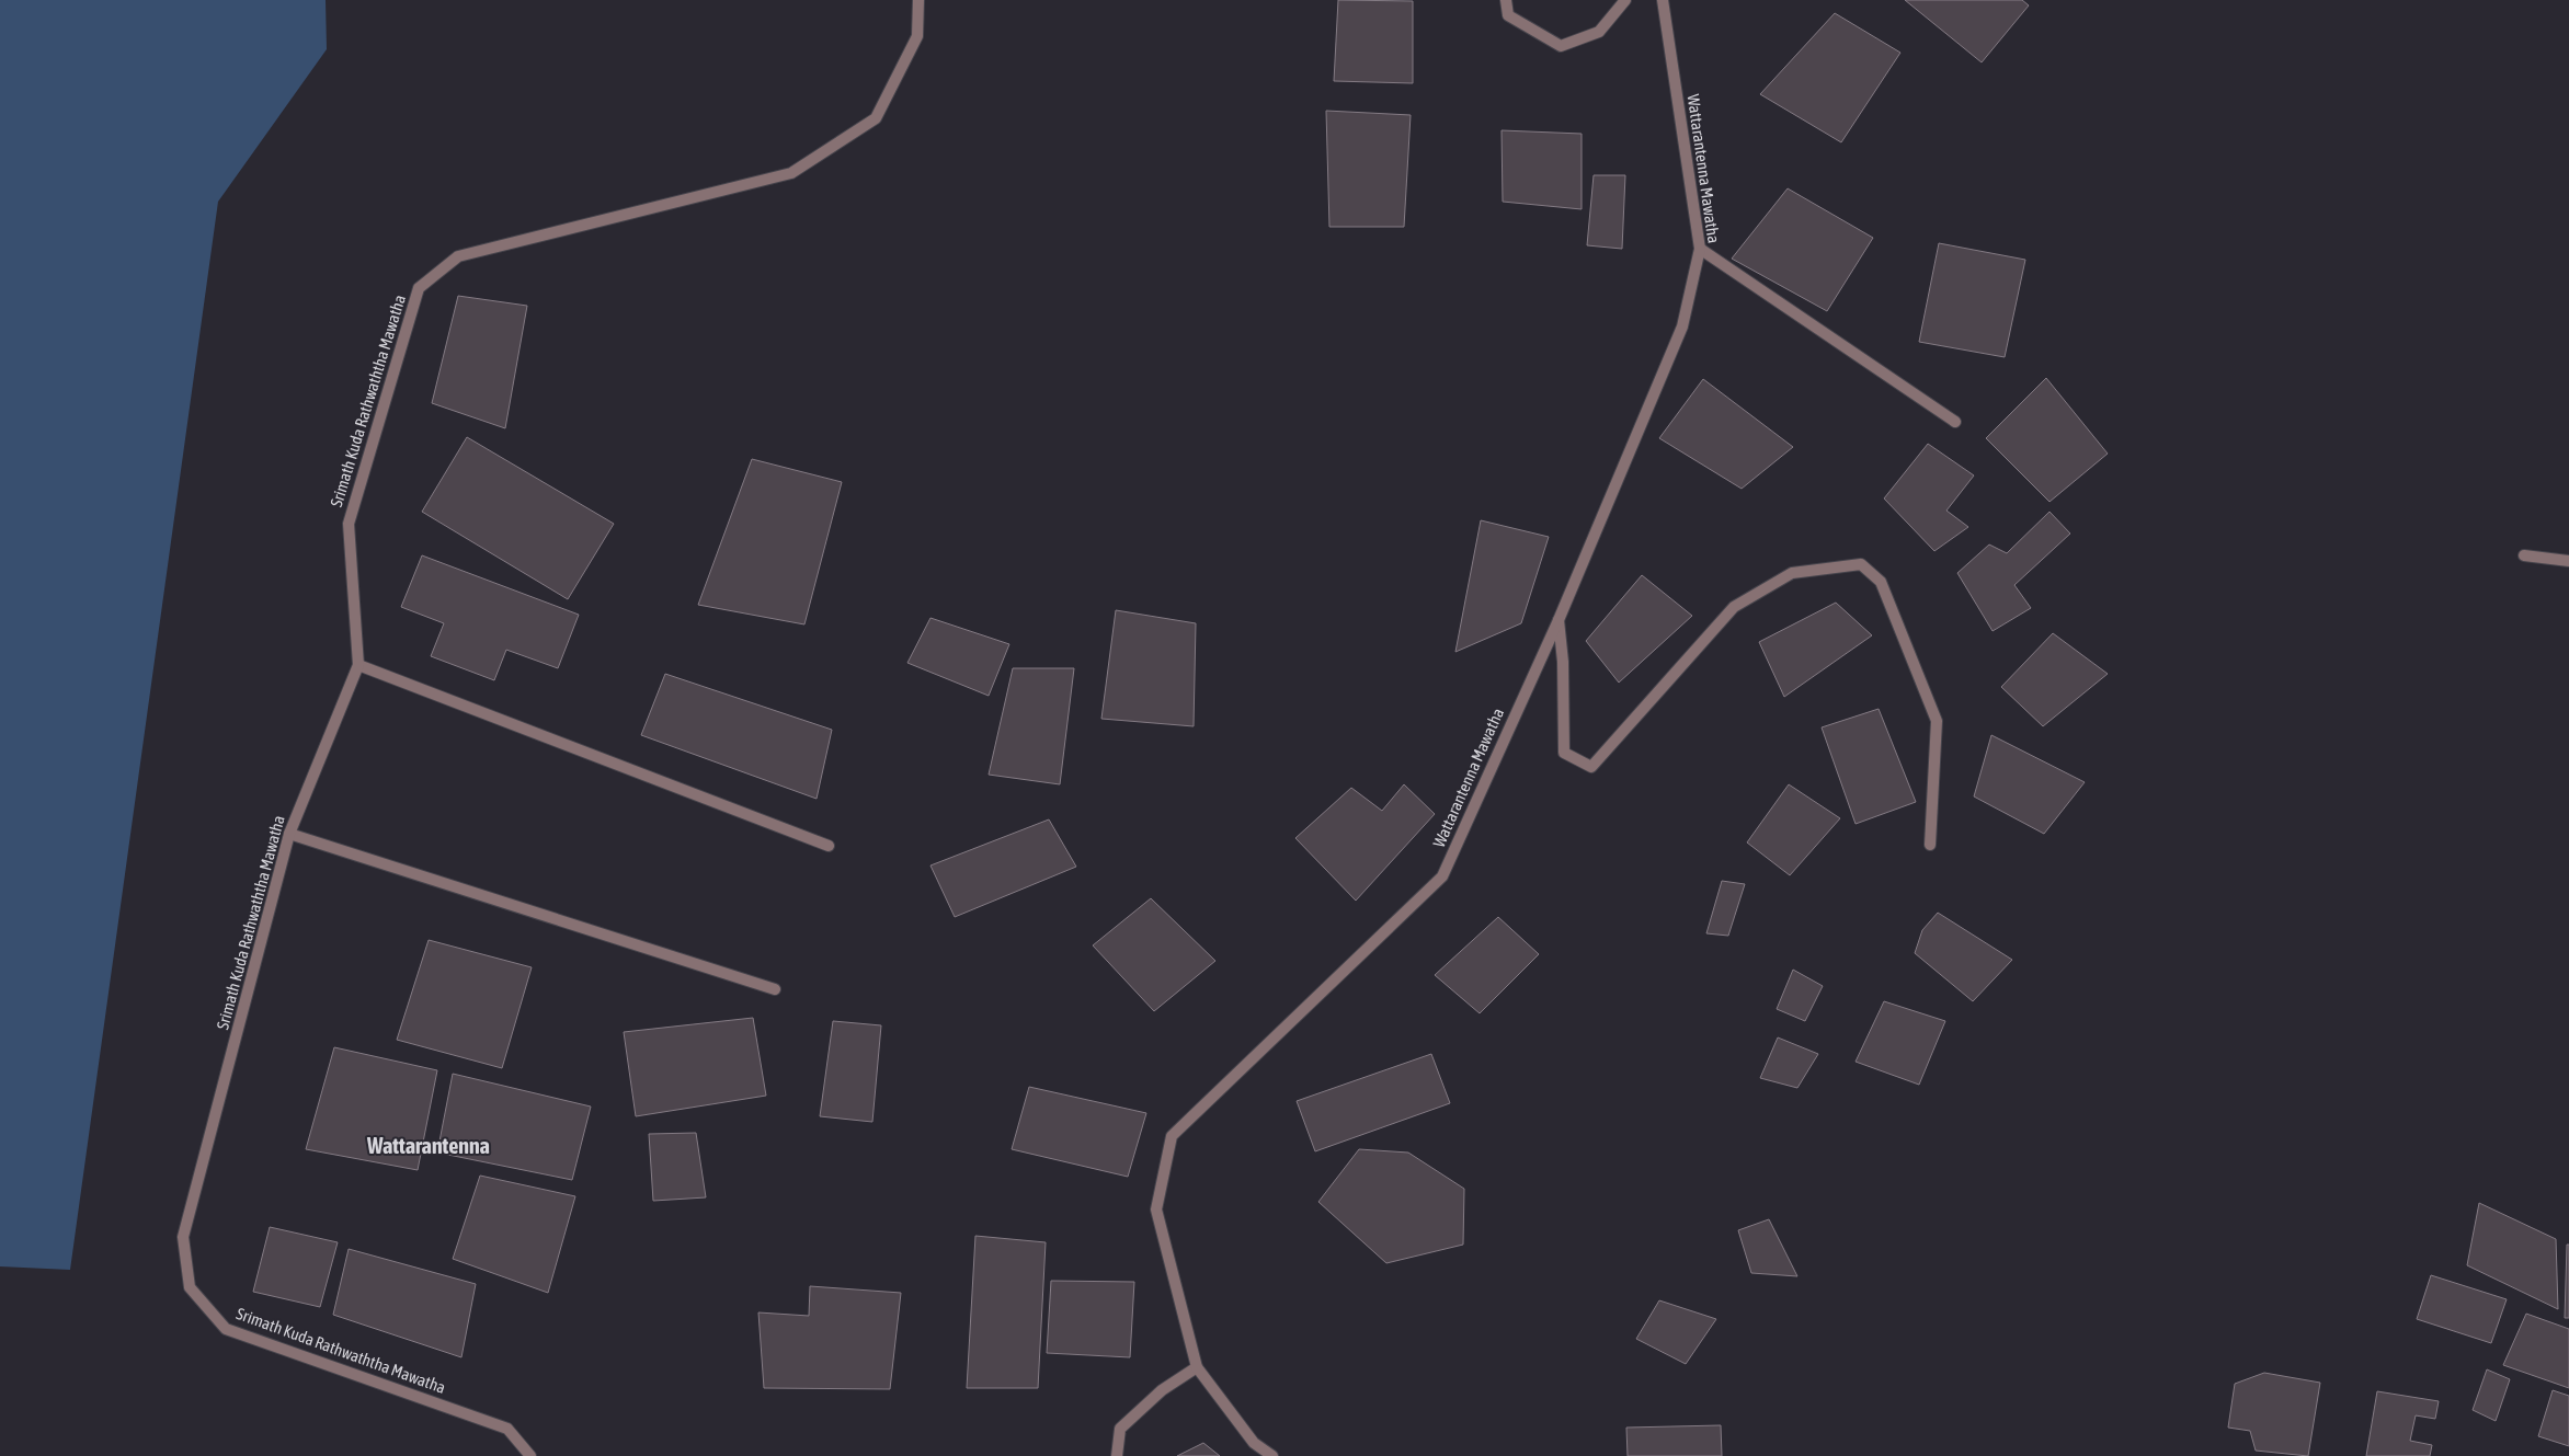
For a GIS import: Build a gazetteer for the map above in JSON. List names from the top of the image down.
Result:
{
  "streets": {
    "street": ["Wattarantenna Mawatha", "Srimath Kuda Rathwaththa Mawatha"]
  },
  "districts": ["Wattarantenna"]
}
